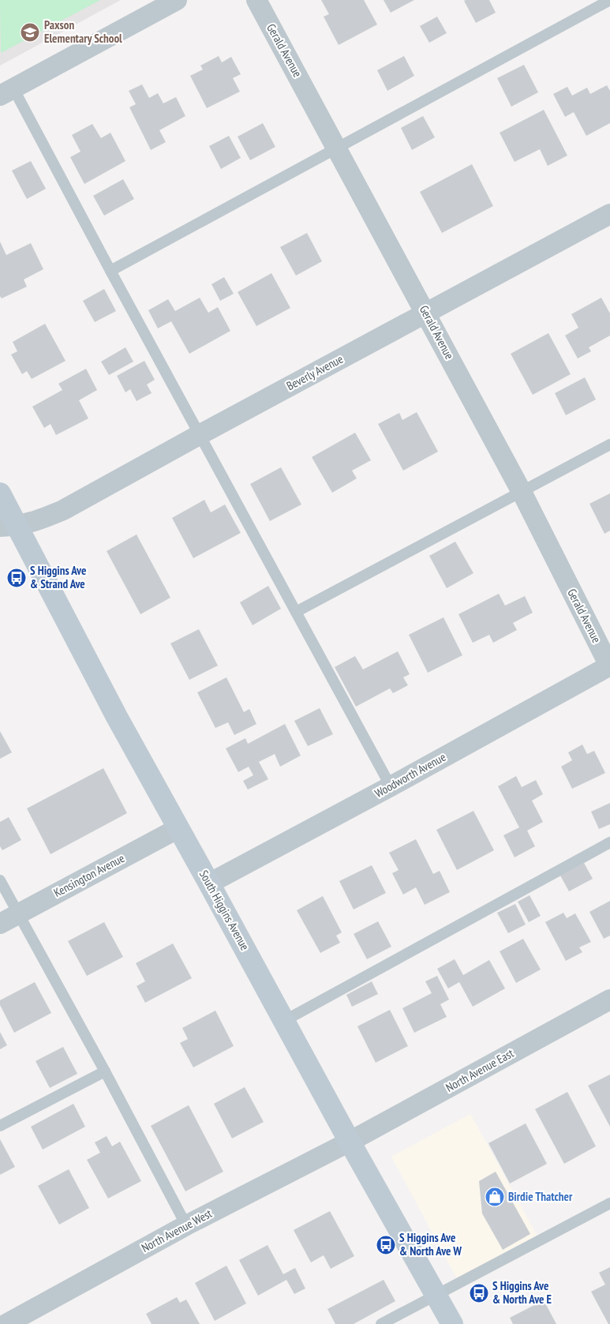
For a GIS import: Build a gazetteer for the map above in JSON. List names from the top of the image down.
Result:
{
  "streets": {
    "main road": ["South Higgins Avenue"],
    "street": [
      "Gerald Avenue",
      "Beverly Avenue",
      "Woodworth Avenue",
      "Kensington Avenue",
      "North Avenue East",
      "North Avenue West"
    ]
  },
  "crossings": [
    ["Gerald Avenue", "Beverly Avenue"],
    ["Gerald Avenue", "Woodworth Avenue"],
    ["Beverly Avenue", "South Higgins Avenue"],
    ["Woodworth Avenue", "South Higgins Avenue"],
    ["Kensington Avenue", "South Higgins Avenue"],
    ["South Higgins Avenue", "North Avenue East"],
    ["South Higgins Avenue", "North Avenue West"],
    ["North Avenue East", "North Avenue West"]
  ],
  "places": {
    "school or university": ["Paxson Elementary School"],
    "bus stop": ["S Higgins Ave & Strand Ave", "S Higgins Ave & North Ave W", "S Higgins Ave & North Ave E"],
    "shop": ["Birdie Thatcher"]
  }
}
